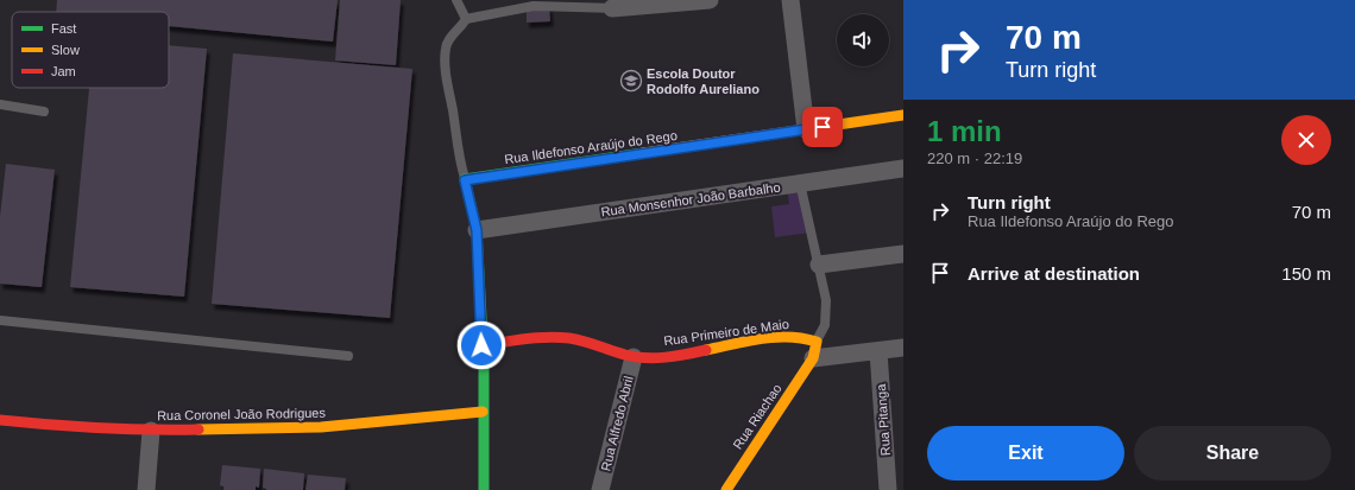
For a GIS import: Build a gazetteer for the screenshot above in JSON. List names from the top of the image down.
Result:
{
  "streets": {
    "street": [
      "Rua Ildefonso Araújo do Rego",
      "Rua Monsenhor João Barbalho",
      "Rua Primeiro de Maio",
      "Rua Coronel João Rodrigues",
      "Rua Riachao",
      "Rua Pitanga",
      "Rua Alfredo Abril"
    ]
  },
  "crossings": [
    ["Rua Primeiro de Maio", "Rua Riachao"],
    ["Rua Primeiro de Maio", "Rua Alfredo Abril"]
  ],
  "places": {
    "school or university": ["Escola Doutor Rodolfo Aureliano"]
  },
  "legend": ["Fast", "Slow", "Jam"],
  "page": {
    "turn": ["70 m", "Turn right"],
    "heading": ["1 min", "220 m · 22:19"],
    "list": [
      {
        "name": "Turn right",
        "note": "Rua Ildefonso Araújo do Rego",
        "value": "70 m"
      },
      {
        "name": "Arrive at destination",
        "value": "150 m"
      }
    ],
    "buttons": ["Exit", "Share"]
  }
}
